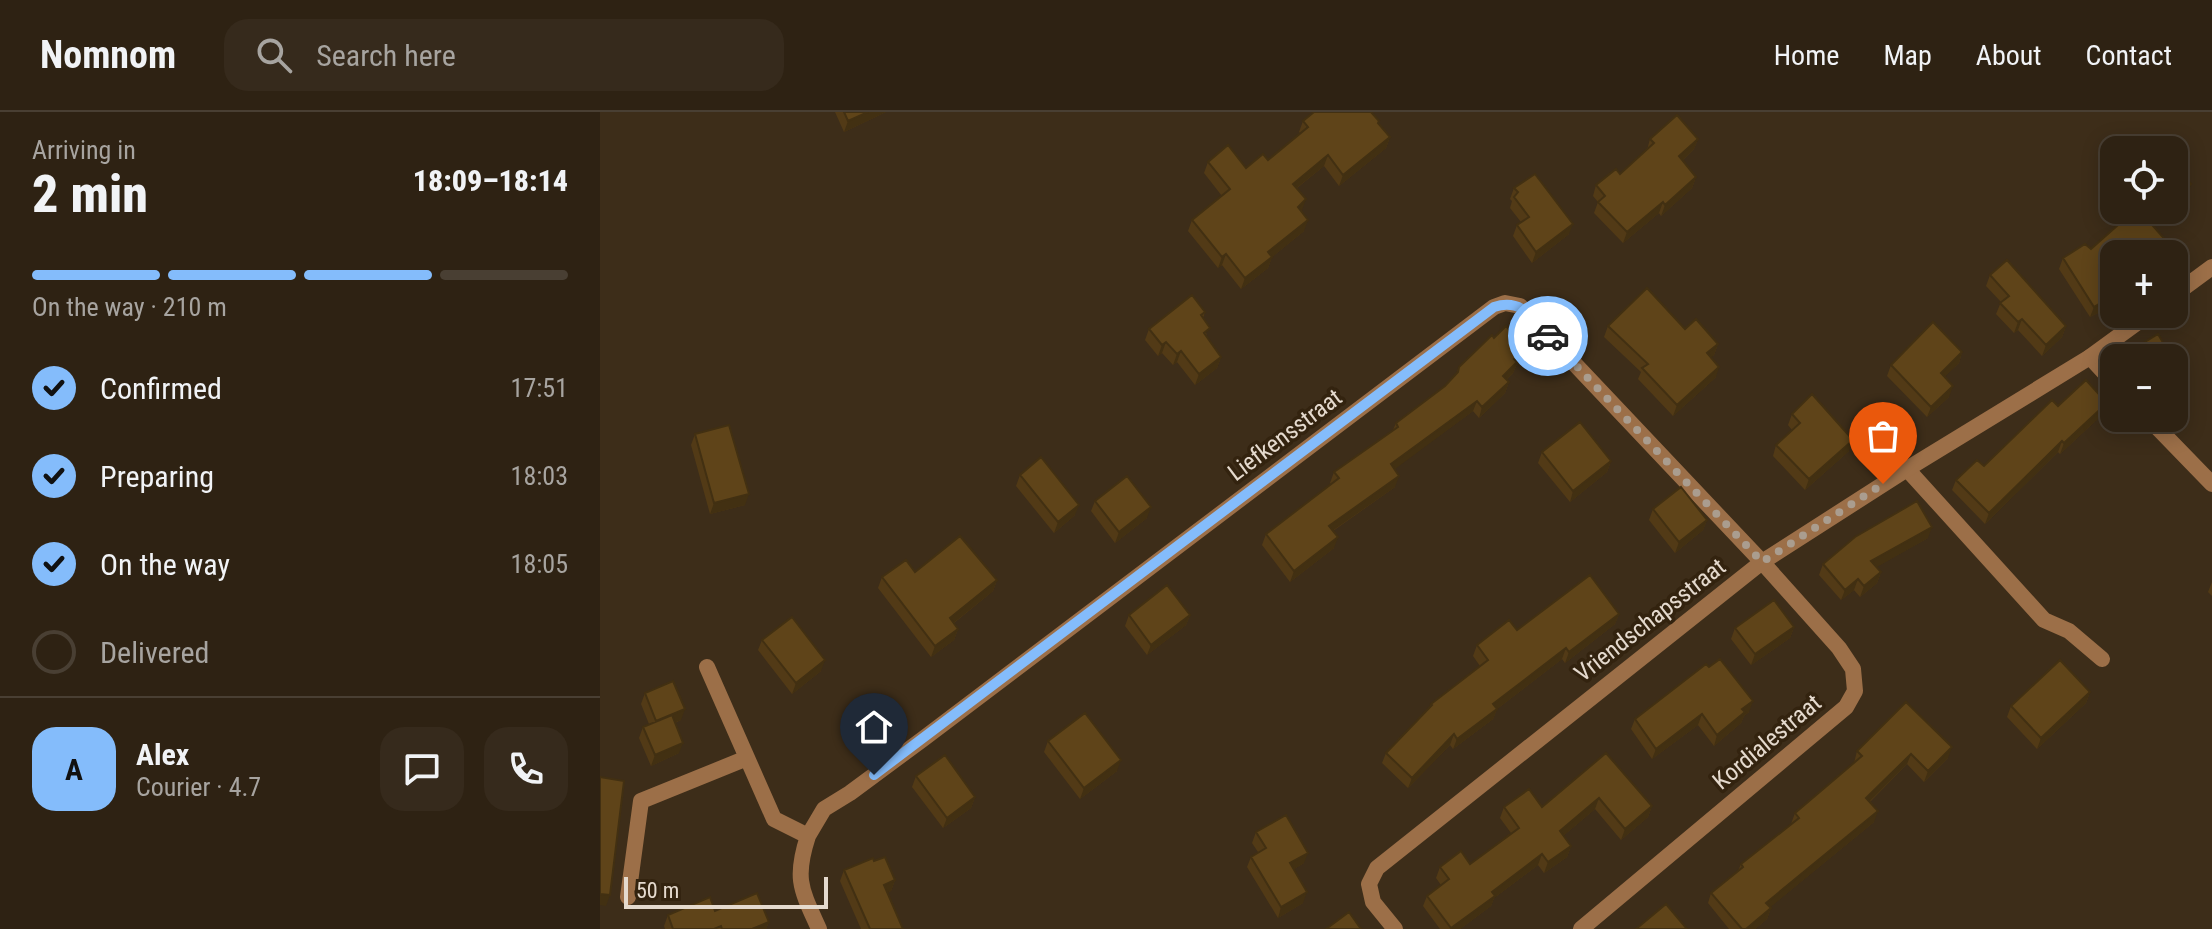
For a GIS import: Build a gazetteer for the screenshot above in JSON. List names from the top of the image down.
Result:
{
  "streets": {
    "street": ["Liefkensstraat", "Vriendschapsstraat", "Kordialestraat"]
  },
  "crossings": [
    ["Liefkensstraat", "Vriendschapsstraat"],
    ["Liefkensstraat", "Kordialestraat"],
    ["Vriendschapsstraat", "Kordialestraat"]
  ],
  "scale_bar": "50 m",
  "page": {
    "header": "Nomnom",
    "search": "Search here",
    "nav": [
      "Home",
      "Map",
      "About",
      "Contact"
    ],
    "heading": ["2 min", "Arriving in", "18:09–18:14"],
    "panel": ["Alex", "Courier · 4.7"],
    "map_buttons": ["+", "−"],
    "bar": "On the way · 210 m",
    "list": [
      ["Confirmed", "17:51"],
      ["Preparing", "18:03"],
      ["On the way", "18:05"],
      "Delivered"
    ],
    "round": "A",
    "scale": "50 m"
  }
}
